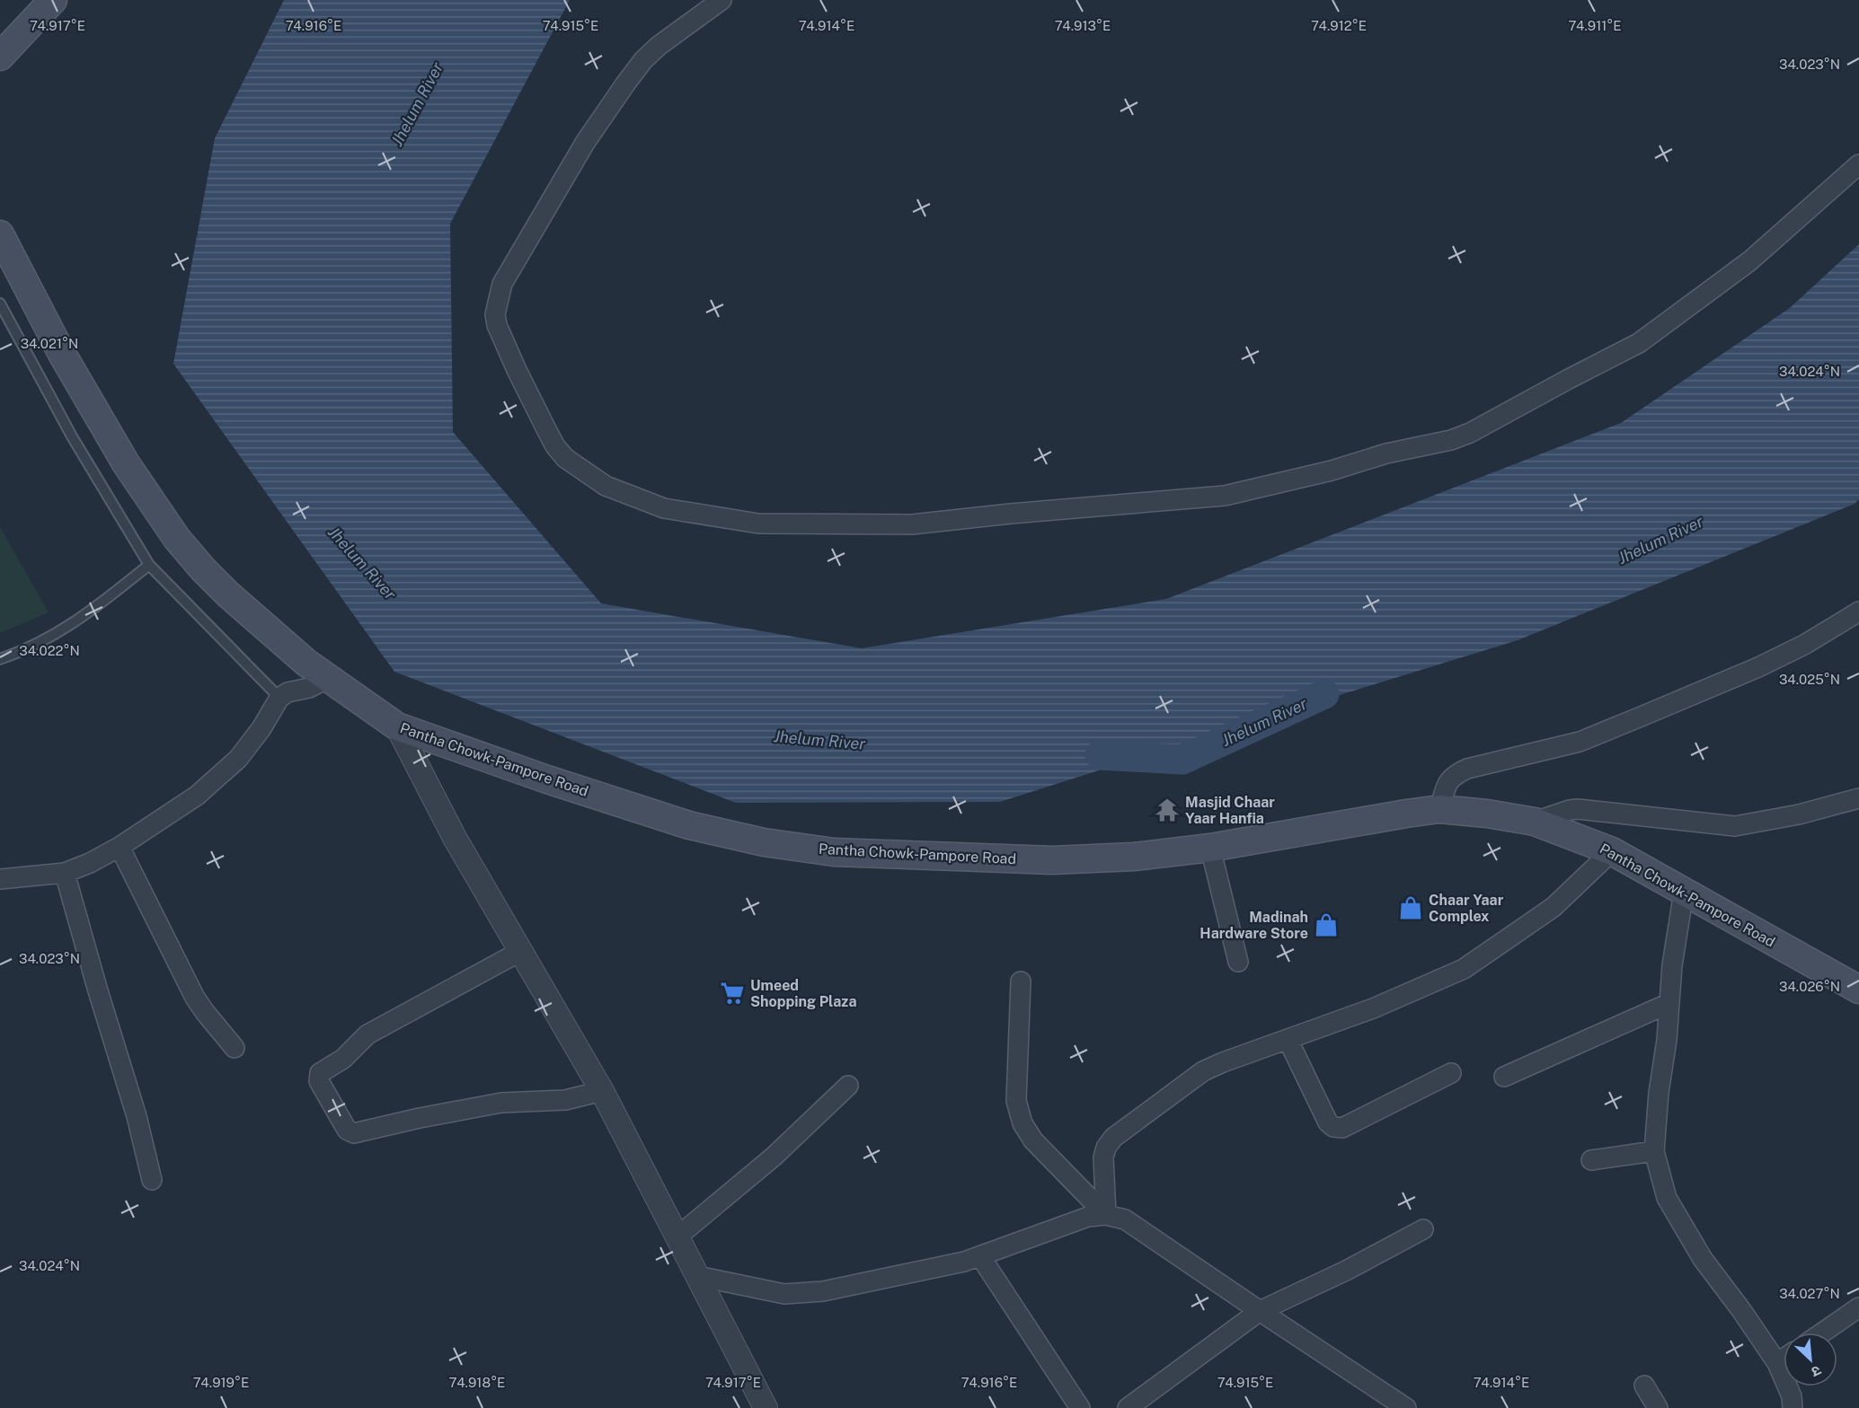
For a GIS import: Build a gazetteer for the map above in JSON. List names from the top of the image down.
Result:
{
  "streets": {
    "main road": ["Pantha Chowk-Pampore Road"]
  },
  "water": ["Jhelum River"],
  "places": {
    "temple": ["Masjid Chaar Yaar Hanfia"],
    "shop": ["Chaar Yaar Complex", "Madinah Hardware Store"],
    "supermarket": ["Umeed Shopping Plaza"]
  },
  "north": "bottom right",
  "coordinates": [
    "74.917°E",
    "74.916°E",
    "74.915°E",
    "74.914°E",
    "74.913°E",
    "74.912°E",
    "74.911°E",
    "34.023°N",
    "34.021°N",
    "34.024°N",
    "34.022°N",
    "34.025°N",
    "34.026°N",
    "34.027°N",
    "74.919°E",
    "74.918°E"
  ]
}
